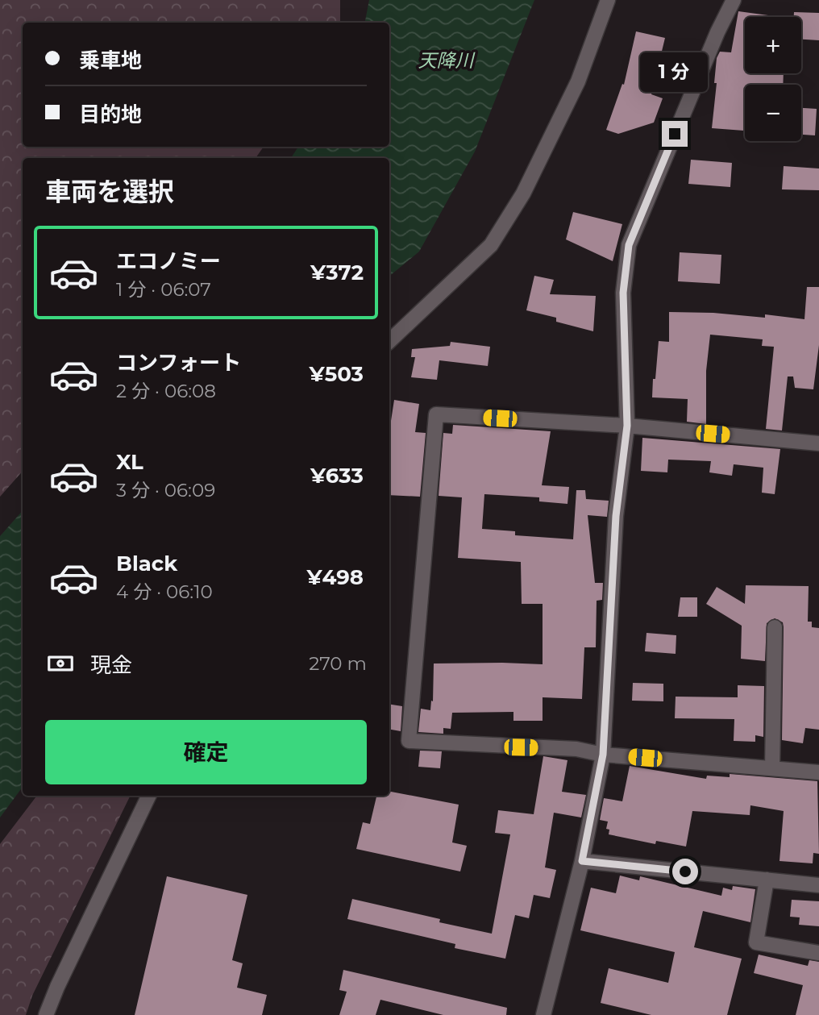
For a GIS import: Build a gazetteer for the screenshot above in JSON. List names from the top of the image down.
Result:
{
  "water": ["天降川"],
  "page": {
    "map_buttons": ["+", "−"],
    "banner": ["乗車地", "目的地"],
    "bubble": "1 分",
    "heading": "車両を選択",
    "list": [
      {
        "name": "エコノミー",
        "note": "1 分 · 06:07",
        "value": "¥372"
      },
      {
        "name": "コンフォート",
        "note": "2 分 · 06:08",
        "value": "¥503"
      },
      {
        "name": "XL",
        "note": "3 分 · 06:09",
        "value": "¥633"
      },
      {
        "name": "Black",
        "note": "4 分 · 06:10",
        "value": "¥498"
      }
    ],
    "pay": ["現金", "270 m"],
    "buttons": "確定"
  }
}
